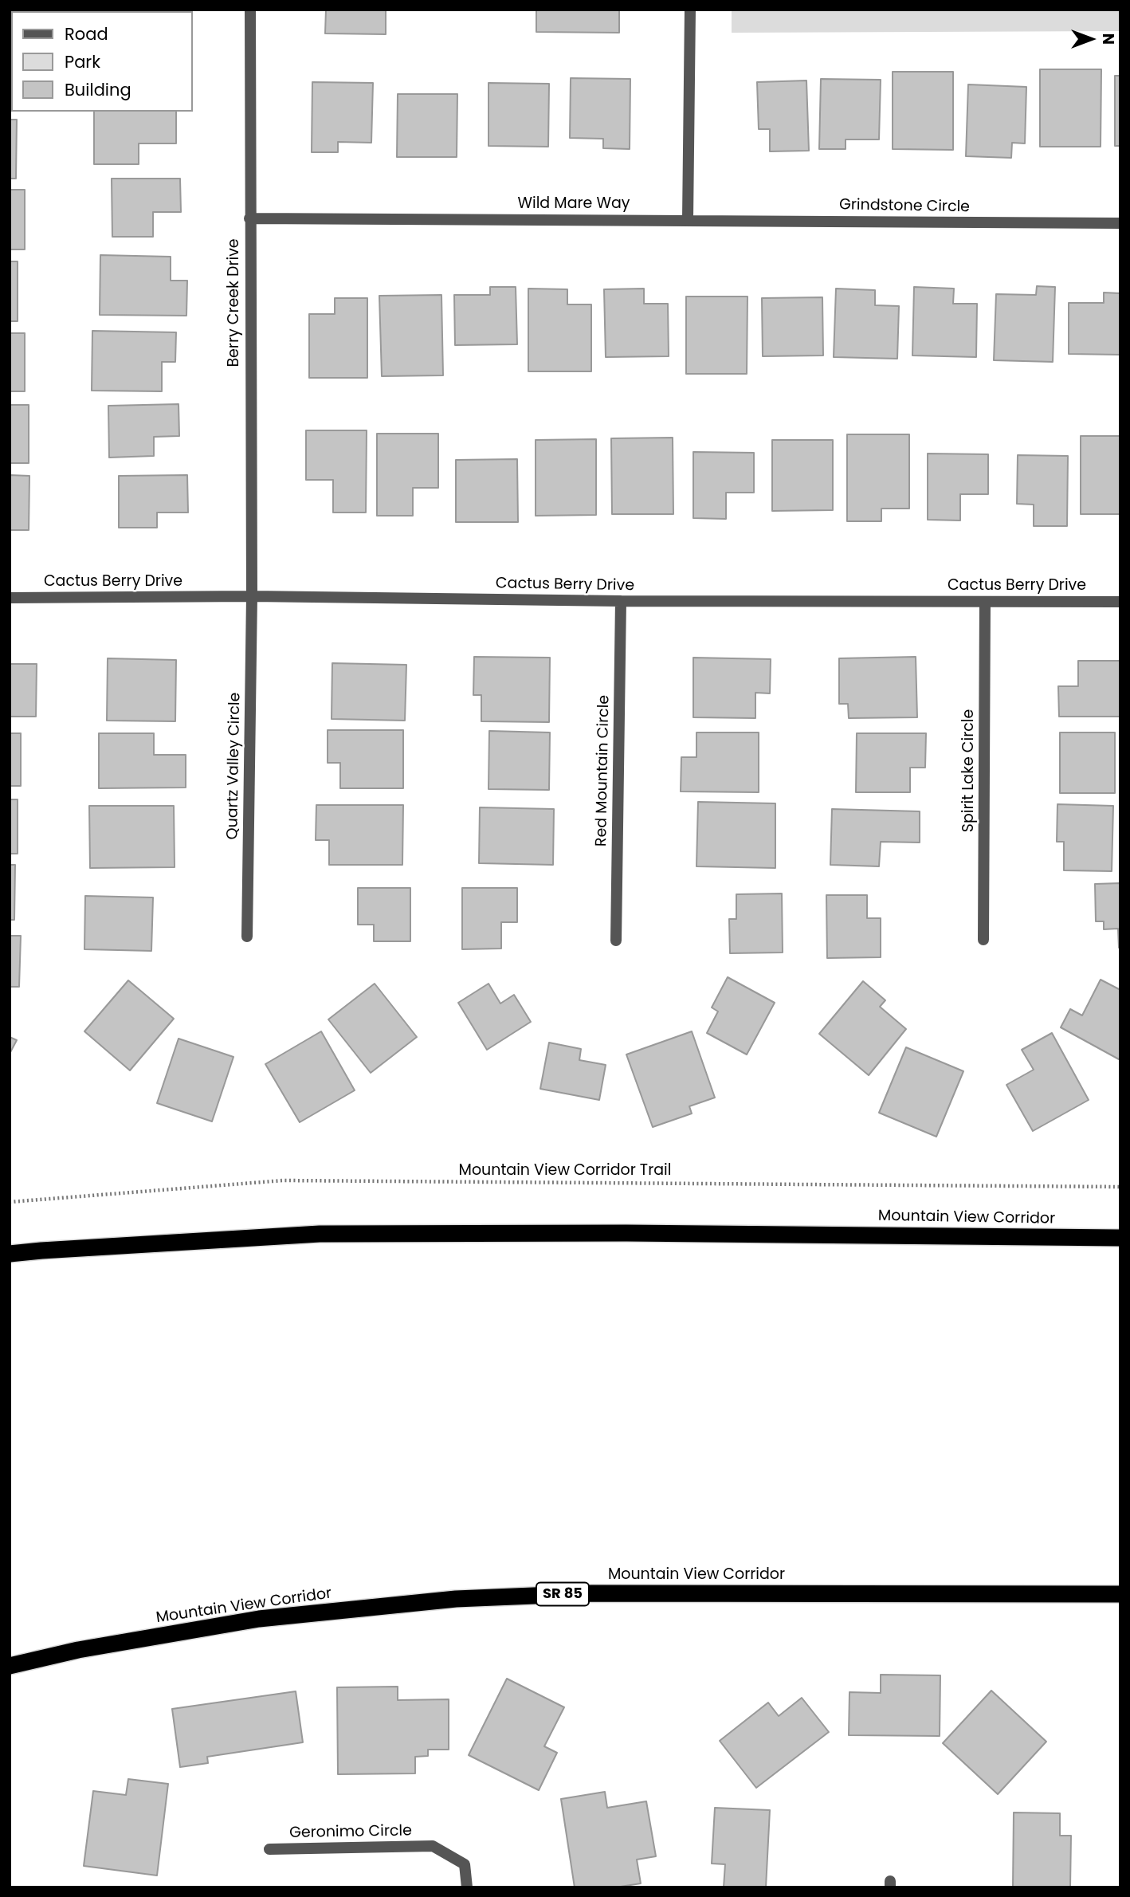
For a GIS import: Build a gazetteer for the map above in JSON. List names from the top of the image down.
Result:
{
  "streets": {
    "highway": ["Mountain View Corridor", "SR 85"],
    "street": [
      "Wild Mare Way",
      "Grindstone Circle",
      "Berry Creek Drive",
      "Cactus Berry Drive",
      "Quartz Valley Circle",
      "Red Mountain Circle",
      "Spirit Lake Circle",
      "Geronimo Circle"
    ],
    "path": ["Mountain View Corridor Trail"]
  },
  "crossings": [
    ["Wild Mare Way", "Grindstone Circle"],
    ["Wild Mare Way", "Berry Creek Drive"],
    ["Berry Creek Drive", "Cactus Berry Drive"],
    ["Berry Creek Drive", "Quartz Valley Circle"],
    ["Cactus Berry Drive", "Quartz Valley Circle"],
    ["Cactus Berry Drive", "Red Mountain Circle"],
    ["Cactus Berry Drive", "Spirit Lake Circle"]
  ],
  "legend": ["Road", "Park", "Building"],
  "north": "right"
}
